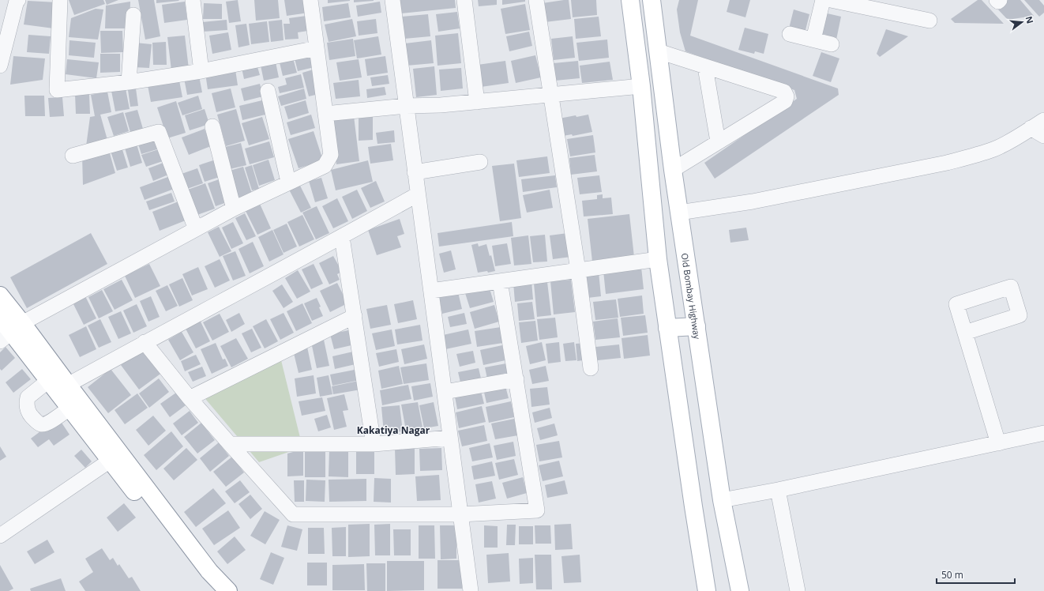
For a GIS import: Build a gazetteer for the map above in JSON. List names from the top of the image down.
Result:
{
  "streets": {
    "main road": ["Old Bombay Highway"]
  },
  "districts": ["Kakatiya Nagar"],
  "scale_bar": "50 m",
  "north": "right"
}
